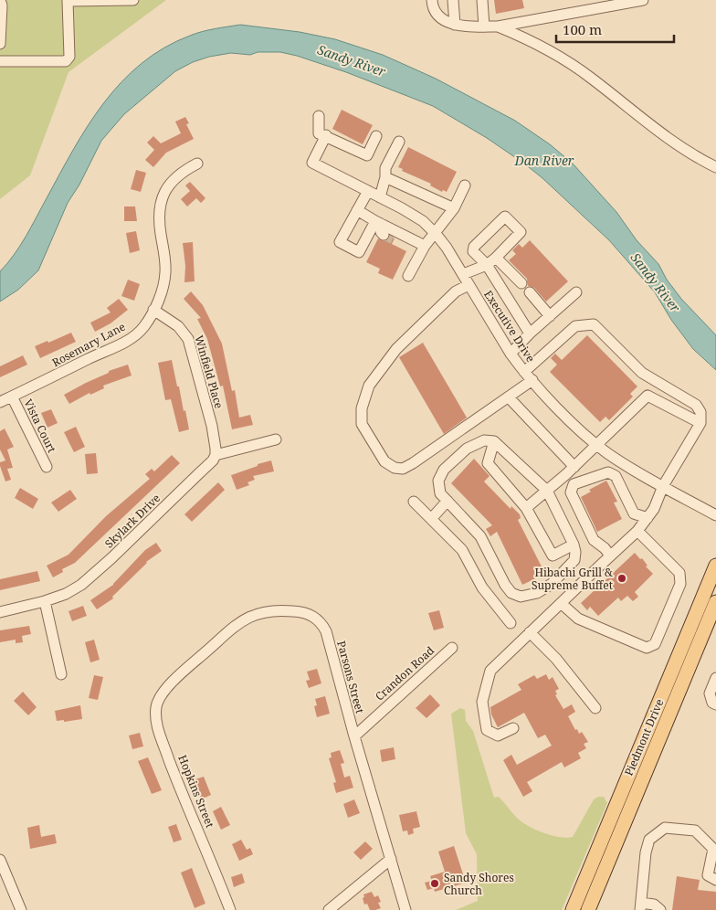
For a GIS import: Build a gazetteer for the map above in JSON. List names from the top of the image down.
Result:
{
  "streets": {
    "main road": ["Piedmont Drive"],
    "street": [
      "Executive Drive",
      "Rosemary Lane",
      "Winfield Place",
      "Vista Court",
      "Skylark Drive",
      "Crandon Road",
      "Parsons Street",
      "Hopkins Street"
    ]
  },
  "crossings": [
    ["Rosemary Lane", "Winfield Place"],
    ["Rosemary Lane", "Vista Court"],
    ["Winfield Place", "Skylark Drive"],
    ["Crandon Road", "Parsons Street"],
    ["Parsons Street", "Hopkins Street"]
  ],
  "water": ["Sandy River", "Dan River"],
  "places": ["Hibachi Grill & Supreme Buffet", "Sandy Shores Church"],
  "scale_bar": "100 m"
}
